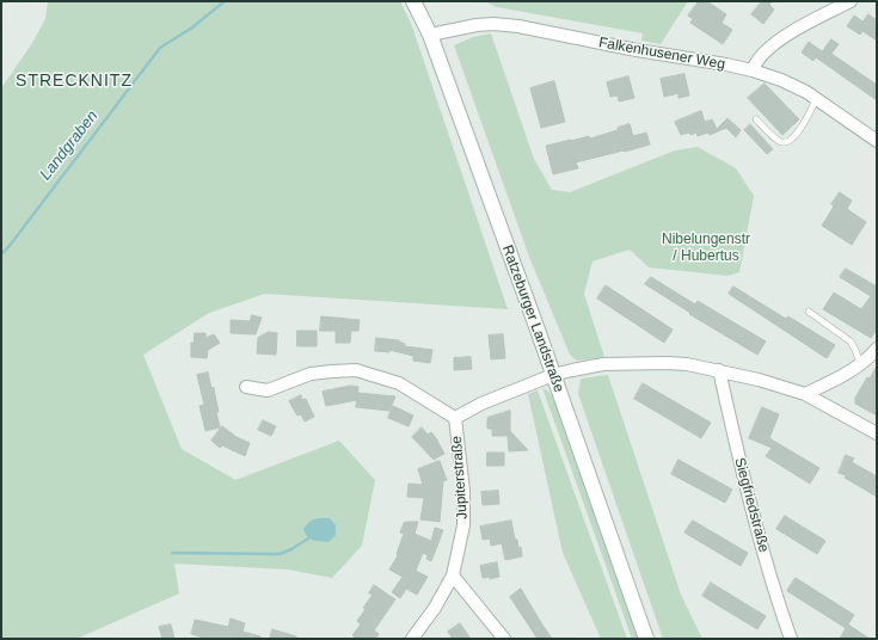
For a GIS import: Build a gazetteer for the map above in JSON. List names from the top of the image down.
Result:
{
  "streets": {
    "main road": ["Ratzeburger Landstraße"],
    "street": ["Falkenhusener Weg", "Jupiterstraße", "Siegfriedstraße"]
  },
  "crossings": [
    ["Falkenhusener Weg", "Ratzeburger Landstraße"]
  ],
  "districts": ["STRECKNITZ"],
  "water": ["Landgraben"],
  "parks": ["Nibelungenstr / Hubertus"]
}
